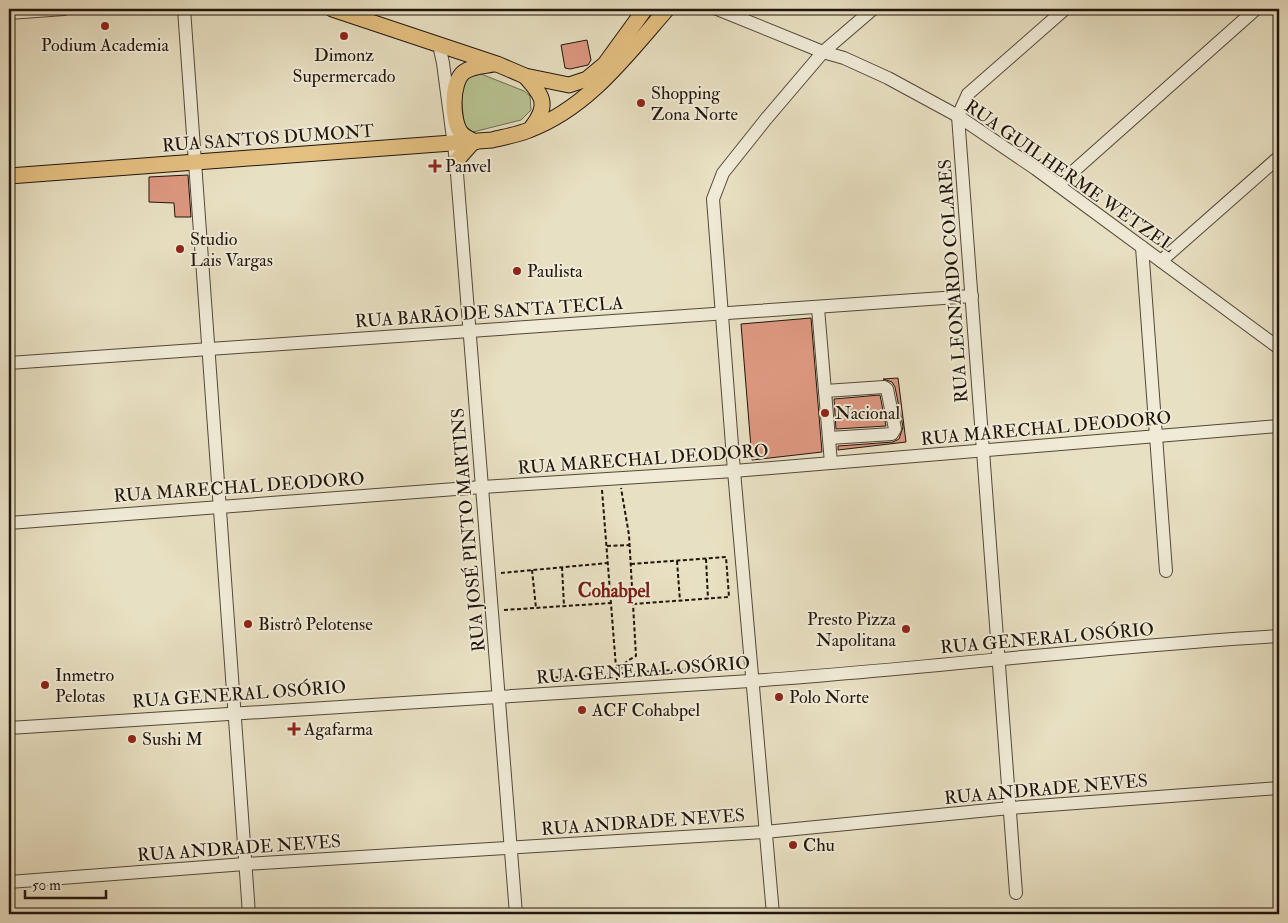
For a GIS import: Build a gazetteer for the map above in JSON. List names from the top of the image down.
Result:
{
  "streets": {
    "main road": ["RUA SANTOS DUMONT"],
    "street": [
      "RUA GUILHERME WETZEL",
      "RUA LEONARDO COLARES",
      "RUA BARÃO DE SANTA TECLA",
      "RUA MARECHAL DEODORO",
      "RUA JOSÉ PINTO MARTINS",
      "RUA GENERAL OSÓRIO",
      "RUA ANDRADE NEVES"
    ]
  },
  "crossings": [
    ["RUA SANTOS DUMONT", "RUA JOSÉ PINTO MARTINS"],
    ["RUA GUILHERME WETZEL", "RUA LEONARDO COLARES"],
    ["RUA LEONARDO COLARES", "RUA BARÃO DE SANTA TECLA"],
    ["RUA LEONARDO COLARES", "RUA MARECHAL DEODORO"],
    ["RUA LEONARDO COLARES", "RUA GENERAL OSÓRIO"],
    ["RUA LEONARDO COLARES", "RUA ANDRADE NEVES"],
    ["RUA BARÃO DE SANTA TECLA", "RUA JOSÉ PINTO MARTINS"],
    ["RUA MARECHAL DEODORO", "RUA JOSÉ PINTO MARTINS"],
    ["RUA JOSÉ PINTO MARTINS", "RUA GENERAL OSÓRIO"],
    ["RUA JOSÉ PINTO MARTINS", "RUA ANDRADE NEVES"]
  ],
  "districts": ["Cohabpel"],
  "places": {
    "other": [
      "Podium Academia",
      "Dimonz Supermercado",
      "Shopping Zona Norte",
      "Studio Lais Vargas",
      "Paulista",
      "Nacional",
      "Bistrô Pelotense",
      "Presto Pizza Napolitana",
      "Inmetro Pelotas",
      "Polo Norte",
      "ACF Cohabpel",
      "Sushi M",
      "Chu"
    ],
    "health": ["Panvel", "Agafarma"]
  },
  "scale_bar": "50 m"
}
